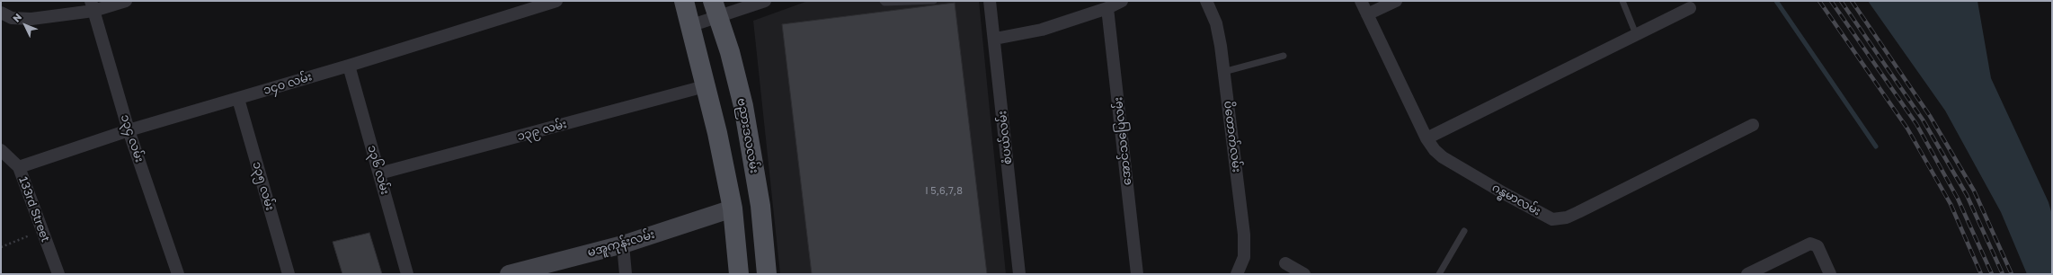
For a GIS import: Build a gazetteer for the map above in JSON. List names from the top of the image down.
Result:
{
  "streets": {
    "main road": ["ဗညားဒလလမ်း"],
    "street": [
      "၁၄၀ လမ်း",
      "၁၃၉ လမ်း",
      "ပိတောက်လမ်း",
      "စံပယ်လမ်း",
      "၁၃၄ လမ်း",
      "အောင်သပြေလမ်း",
      "၁၃၆ လမ်း",
      "၁၃၅ လမ်း",
      "ဂန္ဓမာလမ်း",
      "133rd Street",
      "မအူကုန်းလမ်း"
    ]
  },
  "crossings": [
    ["၁၄၀ လမ်း", "၁၃၄ လမ်း"],
    ["၁၄၀ လမ်း", "၁၃၆ လမ်း"],
    ["၁၄၀ လမ်း", "၁၃၅ လမ်း"],
    ["၁၄၀ လမ်း", "133rd Street"],
    ["၁၃၉ လမ်း", "၁၃၆ လမ်း"]
  ],
  "house_numbers": ["I 5,6,7,8"],
  "north": "top left"
}
